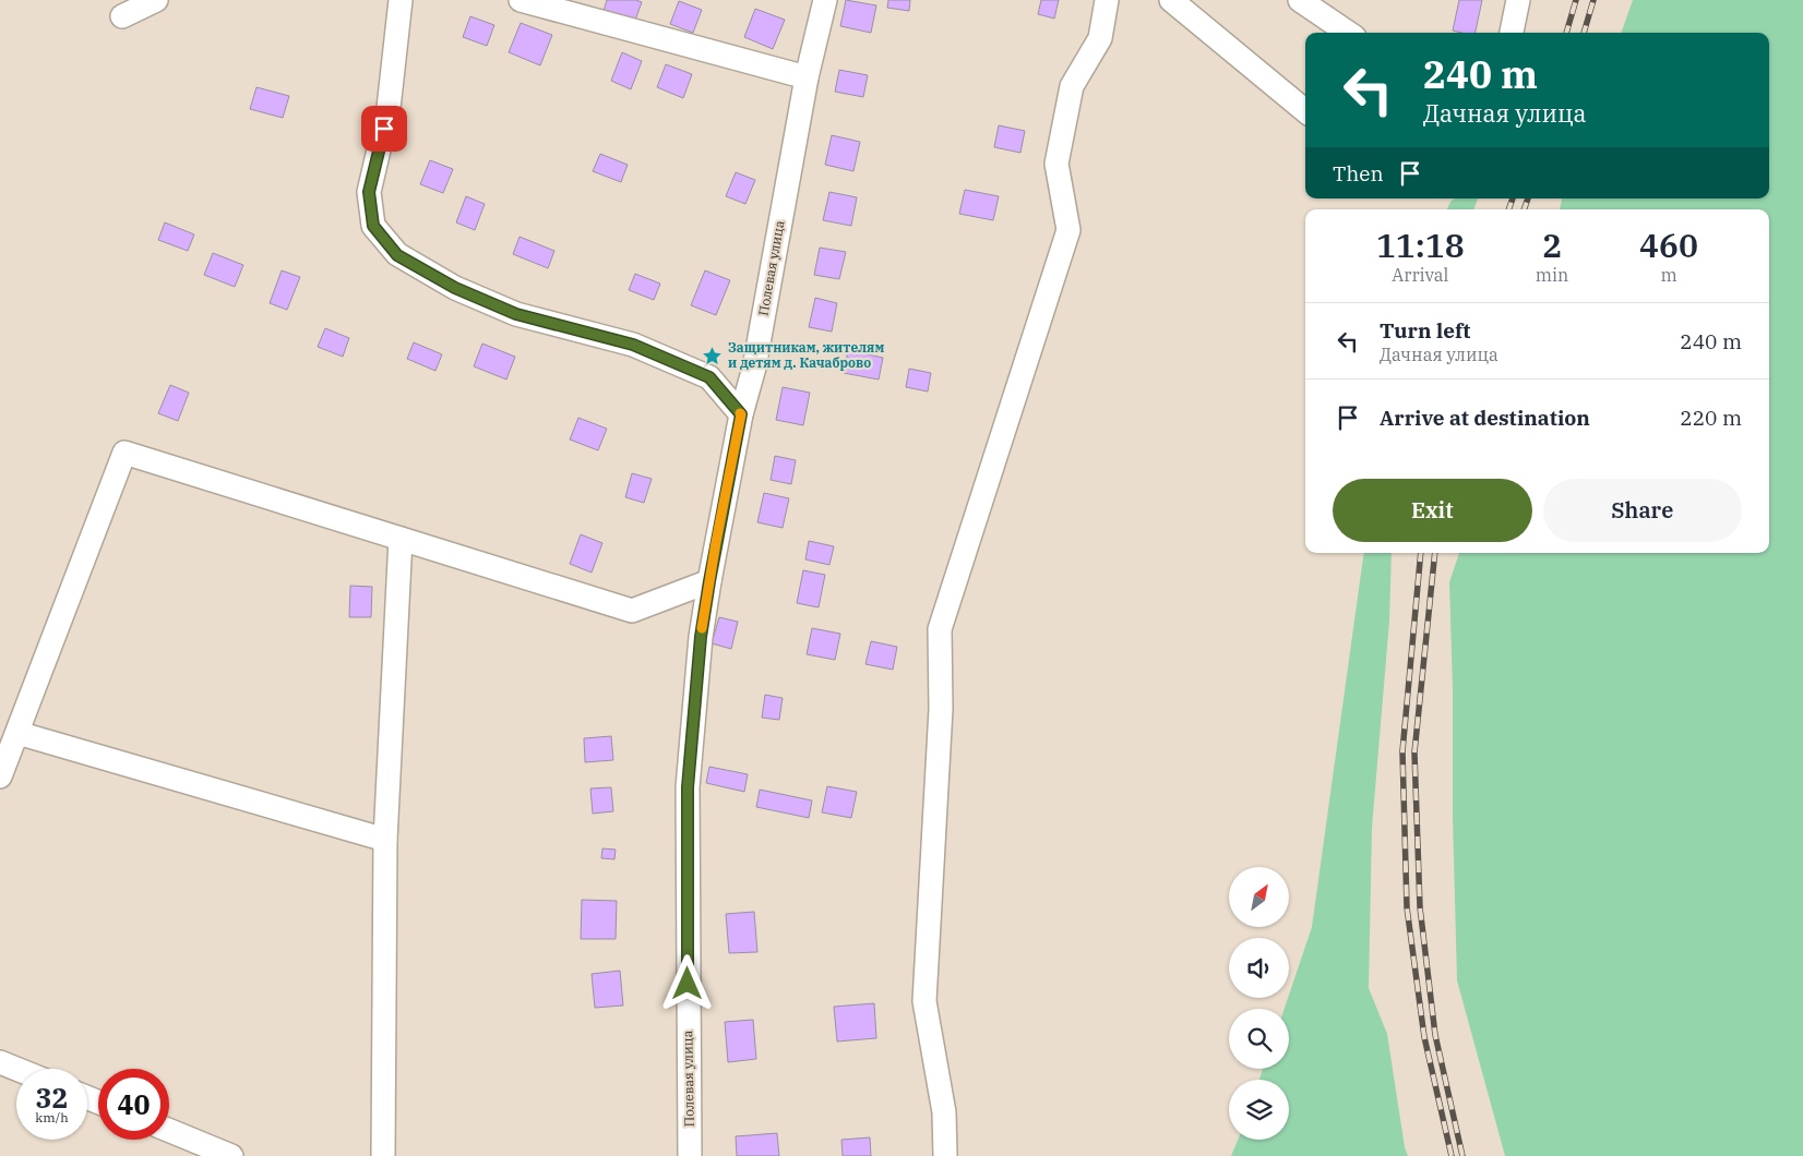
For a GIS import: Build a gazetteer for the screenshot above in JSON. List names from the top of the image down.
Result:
{
  "streets": {
    "street": ["Полевая улица"]
  },
  "places": {
    "place": ["Защитникам, жителям и детям д. Качаброво"]
  },
  "north": "top right",
  "page": {
    "turn": ["240 m", "Дачная улица"],
    "then": "Then",
    "eta": [
      "11:18",
      "Arrival",
      "2",
      "min",
      "460",
      "m"
    ],
    "list": [
      {
        "name": "Turn left",
        "note": "Дачная улица",
        "value": "240 m"
      },
      {
        "name": "Arrive at destination",
        "value": "220 m"
      }
    ],
    "buttons": ["Exit", "Share"],
    "speed": "32 km/h",
    "limit": "40"
  }
}
